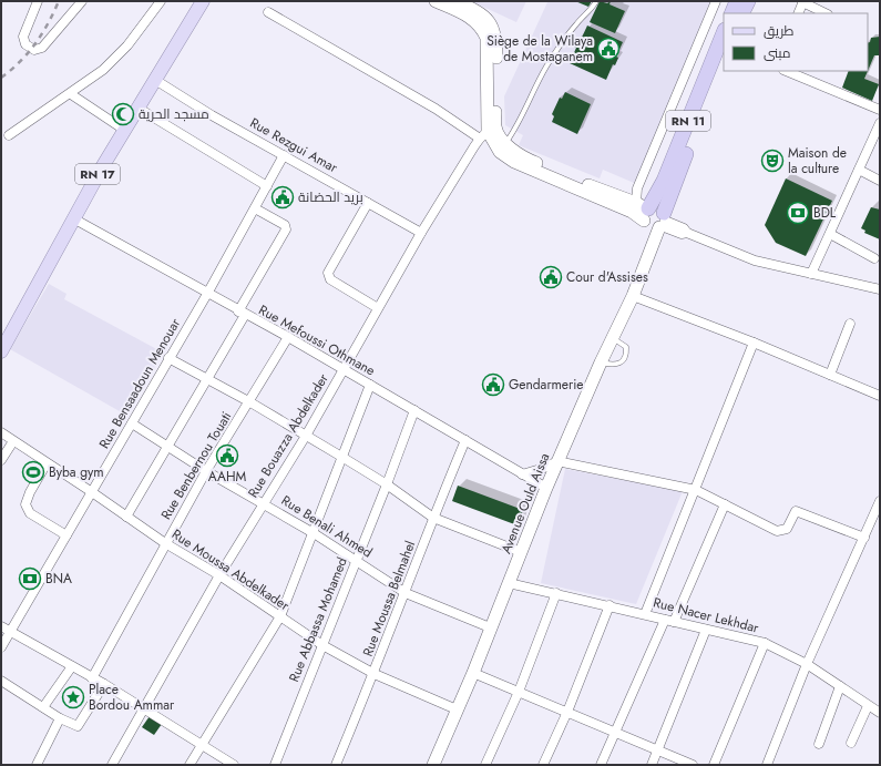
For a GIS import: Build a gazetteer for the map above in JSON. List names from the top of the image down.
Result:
{
  "streets": {
    "highway": ["RN 11"],
    "main road": ["RN 17", "Avenue Ould Aissa"],
    "street": [
      "Rue Rezgui Amar",
      "Rue Mefoussi Othmane",
      "Rue Bensaadoun Menouar",
      "Rue Bouazza Abdelkader",
      "Rue Benbernou Touati",
      "Rue Benali Ahmed",
      "Rue Moussa Abdelkader",
      "Rue Moussa Belmahel",
      "Rue Nacer Lekhdar",
      "Rue Abbassa Mohamed"
    ]
  },
  "crossings": [
    ["RN 11", "Avenue Ould Aissa"],
    ["Rue Rezgui Amar", "RN 17"],
    ["Rue Rezgui Amar", "Rue Bensaadoun Menouar"],
    ["Rue Rezgui Amar", "Rue Bouazza Abdelkader"],
    ["RN 17", "Rue Mefoussi Othmane"],
    ["Rue Mefoussi Othmane", "Rue Bensaadoun Menouar"],
    ["Rue Mefoussi Othmane", "Rue Bouazza Abdelkader"],
    ["Rue Mefoussi Othmane", "Rue Benbernou Touati"],
    ["Rue Mefoussi Othmane", "Avenue Ould Aissa"],
    ["Rue Mefoussi Othmane", "Rue Moussa Belmahel"],
    ["Rue Mefoussi Othmane", "Rue Abbassa Mohamed"],
    ["Rue Bensaadoun Menouar", "Rue Benali Ahmed"],
    ["Rue Bensaadoun Menouar", "Rue Moussa Abdelkader"],
    ["Rue Bouazza Abdelkader", "Rue Benali Ahmed"],
    ["Rue Bouazza Abdelkader", "Rue Moussa Abdelkader"],
    ["Rue Benbernou Touati", "Rue Benali Ahmed"],
    ["Rue Benbernou Touati", "Rue Moussa Abdelkader"],
    ["Avenue Ould Aissa", "Rue Benali Ahmed"],
    ["Avenue Ould Aissa", "Rue Moussa Abdelkader"],
    ["Avenue Ould Aissa", "Rue Nacer Lekhdar"],
    ["Rue Benali Ahmed", "Rue Moussa Belmahel"],
    ["Rue Benali Ahmed", "Rue Abbassa Mohamed"],
    ["Rue Moussa Abdelkader", "Rue Moussa Belmahel"],
    ["Rue Moussa Abdelkader", "Rue Abbassa Mohamed"]
  ],
  "places": {
    "public building": [
      "Siège de la Wilaya de Mostaganem",
      "بريد الحضانة",
      "Cour d'Assises",
      "Gendarmerie",
      "AAHM"
    ],
    "mosque": ["مسجد الحرية"],
    "theatre": ["Maison de la culture"],
    "bank": ["BDL", "BNA"],
    "sports": ["Byba gym"],
    "place": ["Place Bordou Ammar"]
  },
  "legend": ["طريق", "مبنى"]
}
